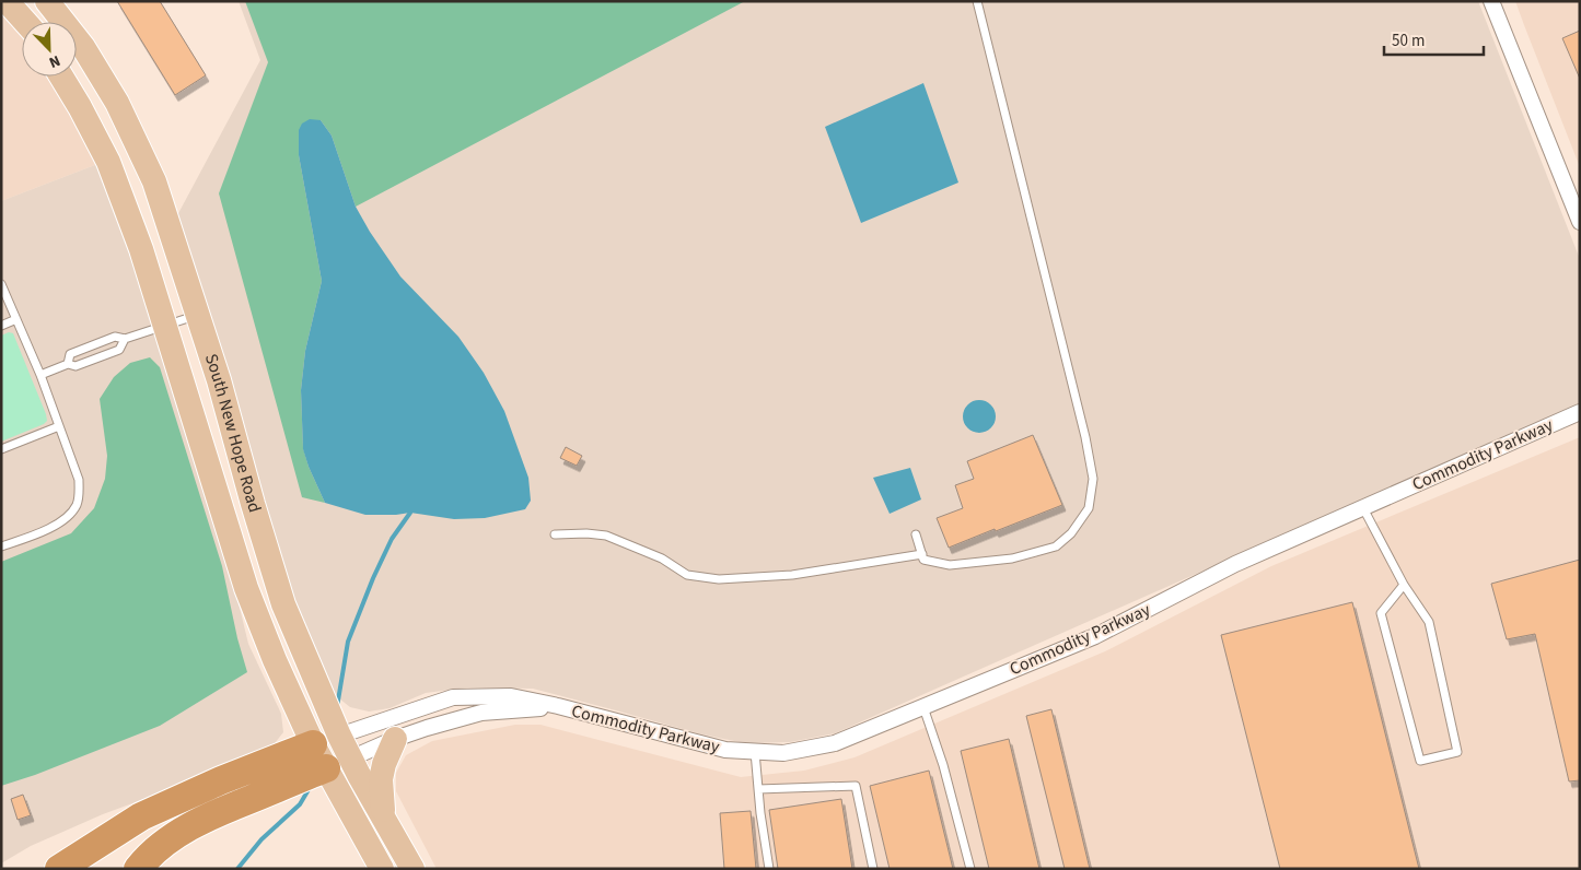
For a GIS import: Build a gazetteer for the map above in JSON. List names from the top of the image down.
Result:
{
  "streets": {
    "main road": ["South New Hope Road"],
    "street": ["Commodity Parkway"]
  },
  "crossings": [
    ["South New Hope Road", "Commodity Parkway"]
  ],
  "scale_bar": "50 m",
  "north": "bottom right"
}
